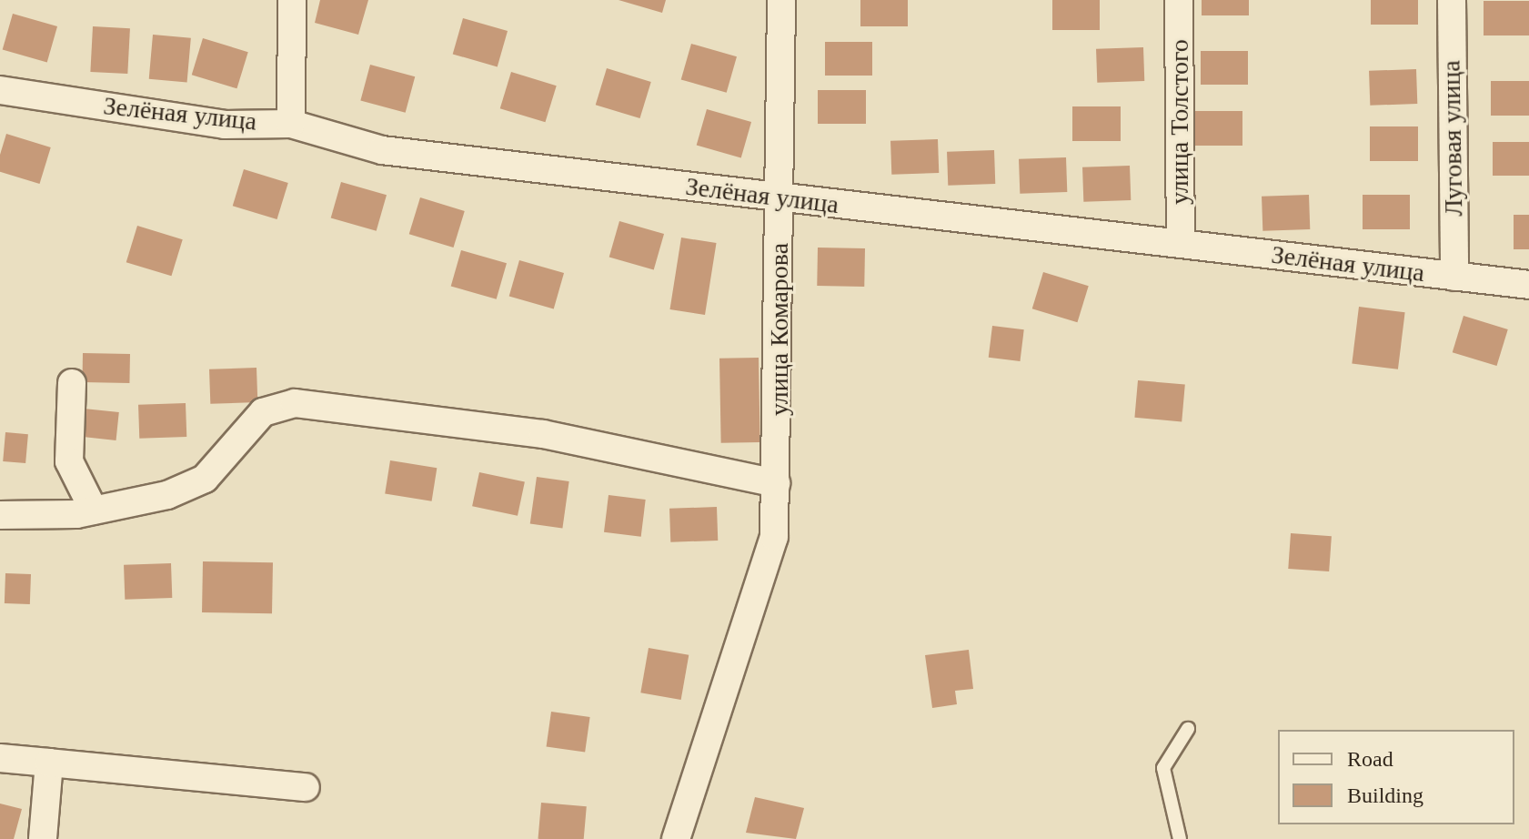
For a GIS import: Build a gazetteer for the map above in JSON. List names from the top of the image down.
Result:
{
  "streets": {
    "street": [
      "Зелёная улица",
      "улица Толстого",
      "Луговая улица",
      "улица Комарова"
    ]
  },
  "crossings": [
    ["Зелёная улица", "улица Толстого"],
    ["Зелёная улица", "Луговая улица"],
    ["Зелёная улица", "улица Комарова"]
  ],
  "legend": ["Road", "Building"]
}
